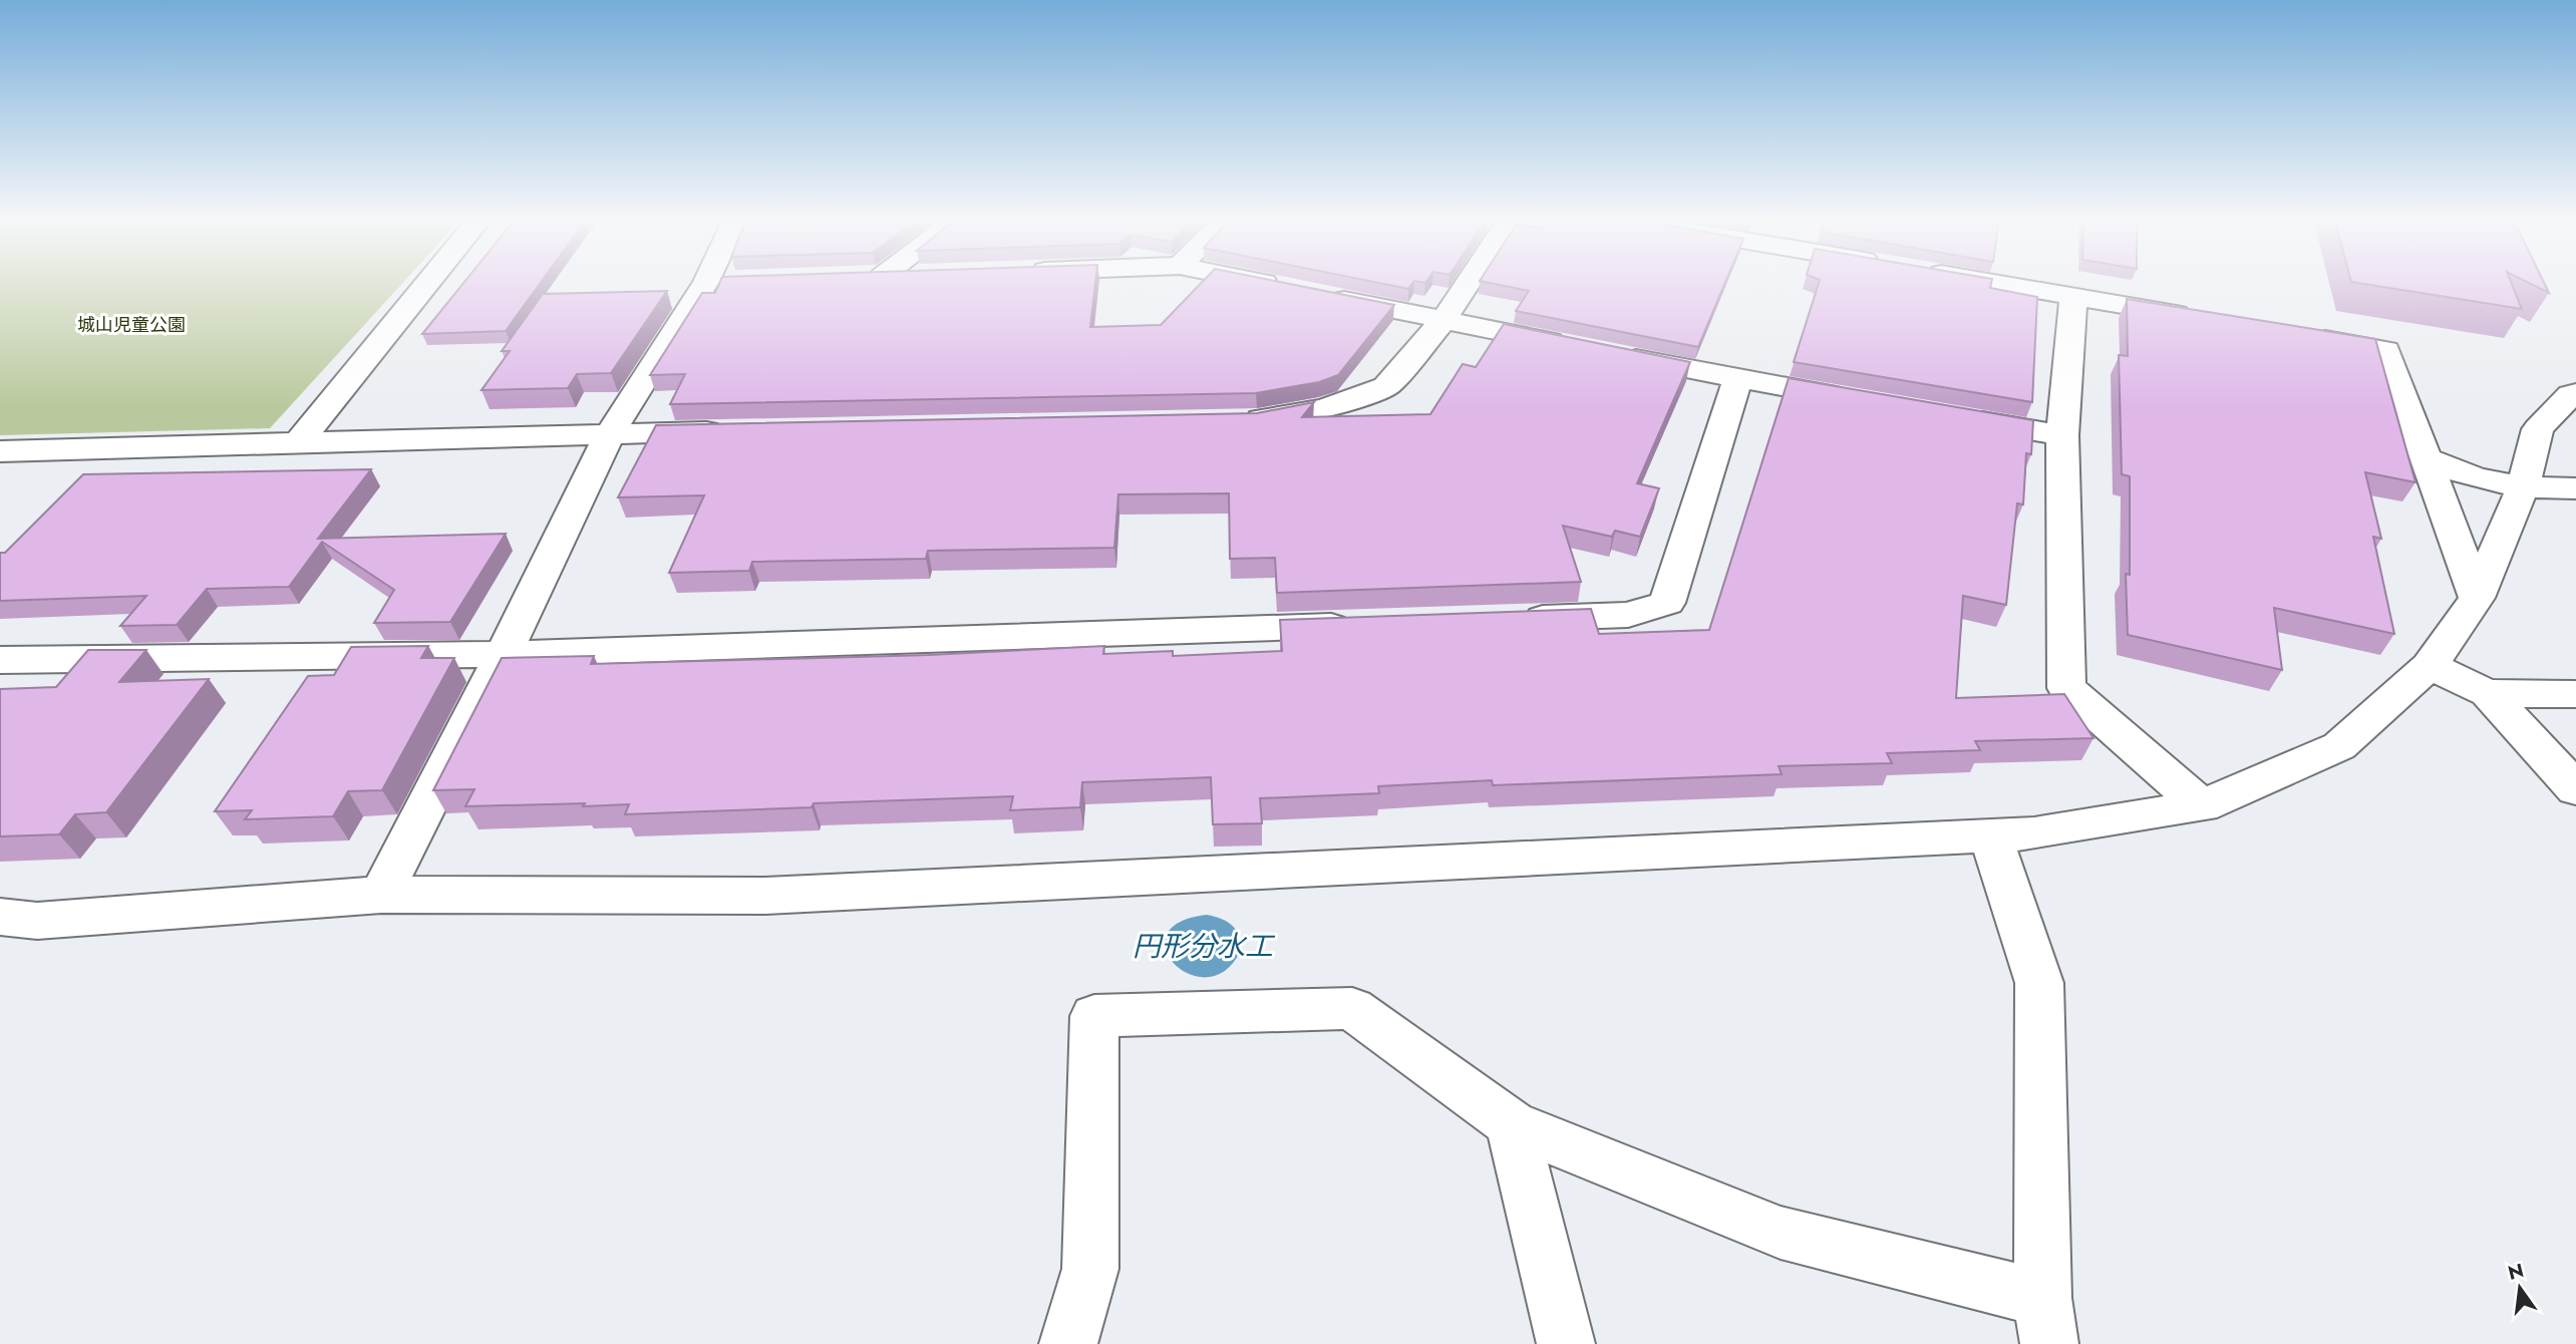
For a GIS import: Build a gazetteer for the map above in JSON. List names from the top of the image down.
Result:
{
  "water": ["円形分水工"],
  "parks": ["城山児童公園"],
  "north": "top"
}
